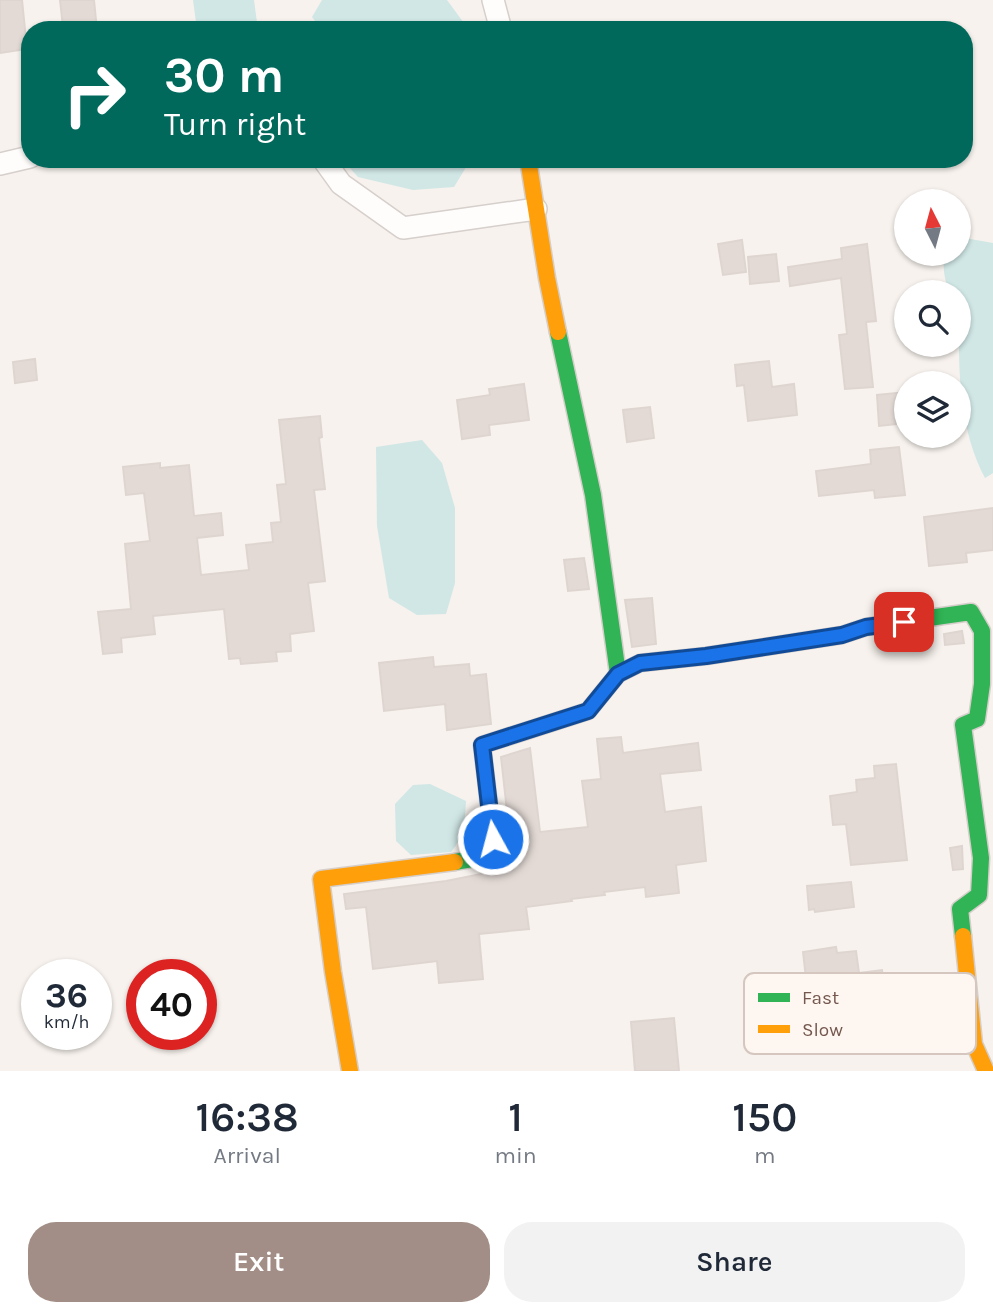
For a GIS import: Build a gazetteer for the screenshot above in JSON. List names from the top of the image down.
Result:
{
  "legend": ["Fast", "Slow"],
  "north": "top",
  "page": {
    "turn": ["30 m", "Turn right"],
    "speed": "36 km/h",
    "limit": "40",
    "eta": [
      "16:38",
      "Arrival",
      "1",
      "min",
      "150",
      "m"
    ],
    "buttons": ["Exit", "Share"]
  }
}
